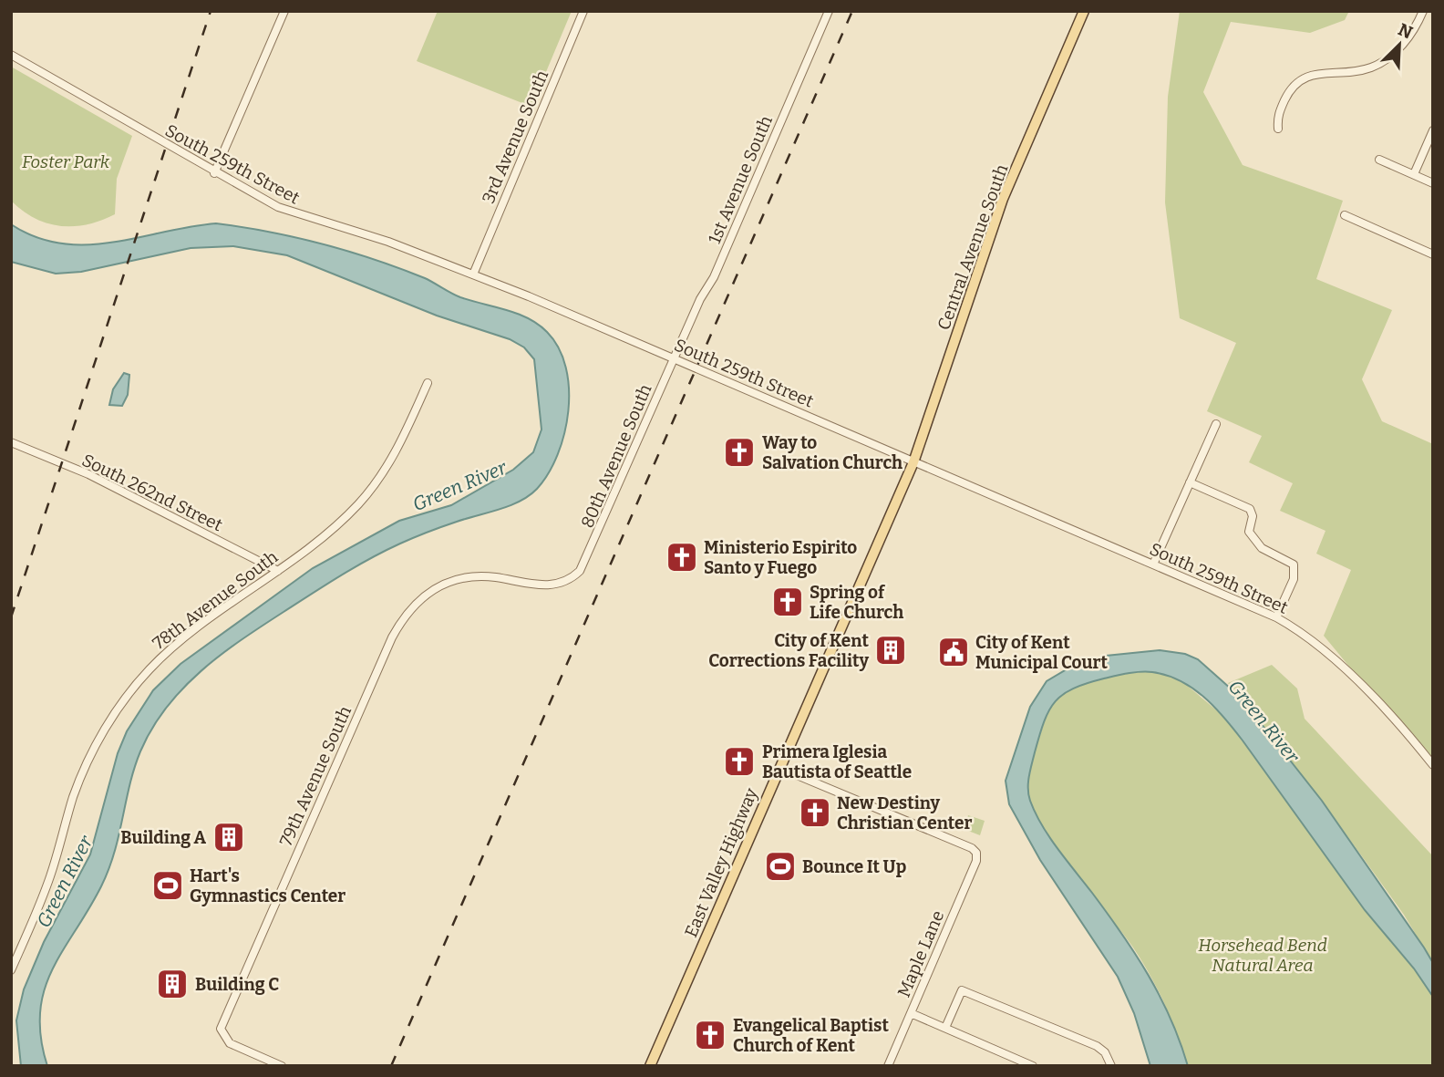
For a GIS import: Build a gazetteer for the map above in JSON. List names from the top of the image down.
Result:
{
  "streets": {
    "main road": ["Central Avenue South", "East Valley Highway"],
    "street": [
      "3rd Avenue South",
      "South 259th Street",
      "1st Avenue South",
      "80th Avenue South",
      "South 262nd Street",
      "78th Avenue South",
      "79th Avenue South",
      "Maple Lane"
    ]
  },
  "crossings": [
    ["3rd Avenue South", "South 259th Street"],
    ["South 259th Street", "1st Avenue South"],
    ["South 259th Street", "Central Avenue South"],
    ["South 259th Street", "80th Avenue South"],
    ["South 259th Street", "East Valley Highway"],
    ["1st Avenue South", "80th Avenue South"],
    ["Central Avenue South", "East Valley Highway"],
    ["80th Avenue South", "79th Avenue South"],
    ["South 262nd Street", "78th Avenue South"],
    ["East Valley Highway", "Maple Lane"]
  ],
  "water": ["Green River"],
  "parks": ["Foster Park", "Horsehead Bend Natural Area"],
  "places": {
    "church": [
      "Way to Salvation Church",
      "Ministerio Espirito Santo y Fuego",
      "Spring of Life Church",
      "Primera Iglesia Bautista of Seattle",
      "New Destiny Christian Center",
      "Evangelical Baptist Church of Kent"
    ],
    "building": ["City of Kent Corrections Facility", "Building A", "Building C"],
    "public building": ["City of Kent Municipal Court"],
    "sports": ["Bounce It Up", "Hart's Gymnastics Center"]
  },
  "north": "top right"
}
